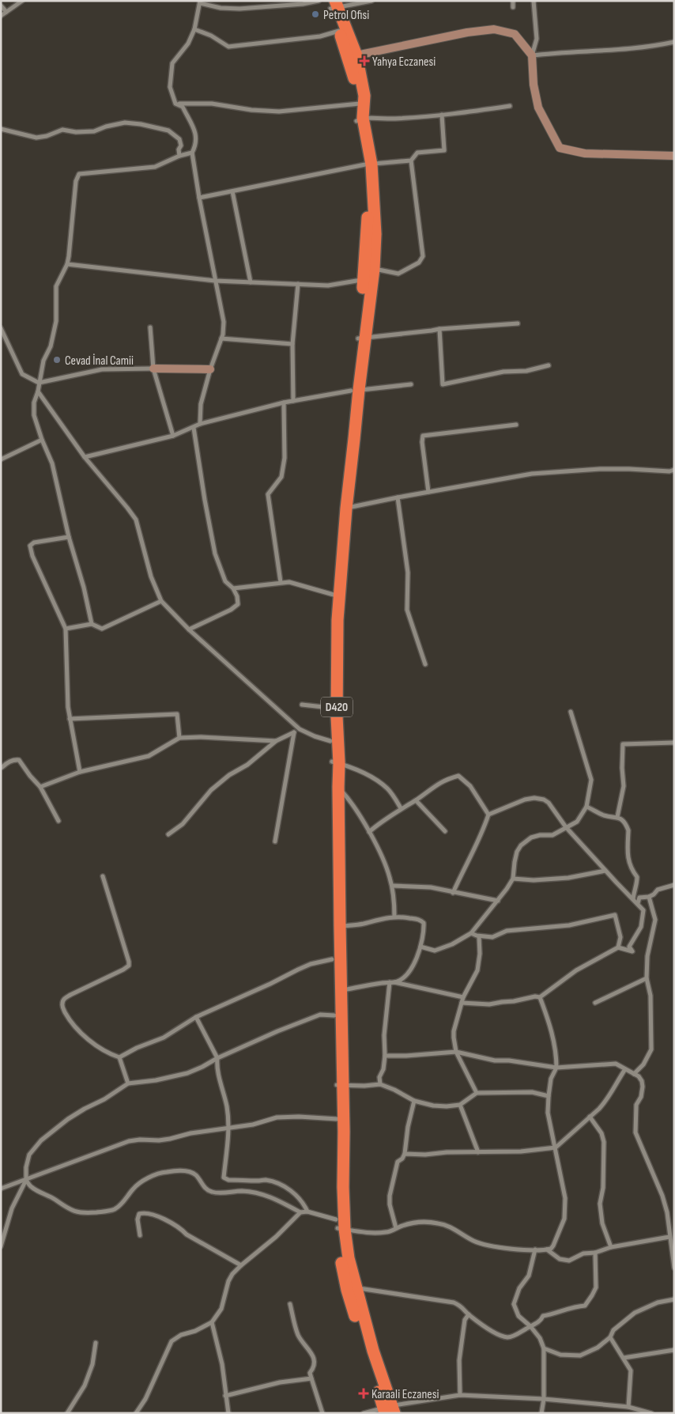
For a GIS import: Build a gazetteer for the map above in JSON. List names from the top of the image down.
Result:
{
  "streets": {
    "highway": ["D420"]
  },
  "places": {
    "other": ["Petrol Ofisi", "Cevad İnal Camii"],
    "health": ["Yahya Eczanesi", "Karaali Eczanesi"]
  }
}
